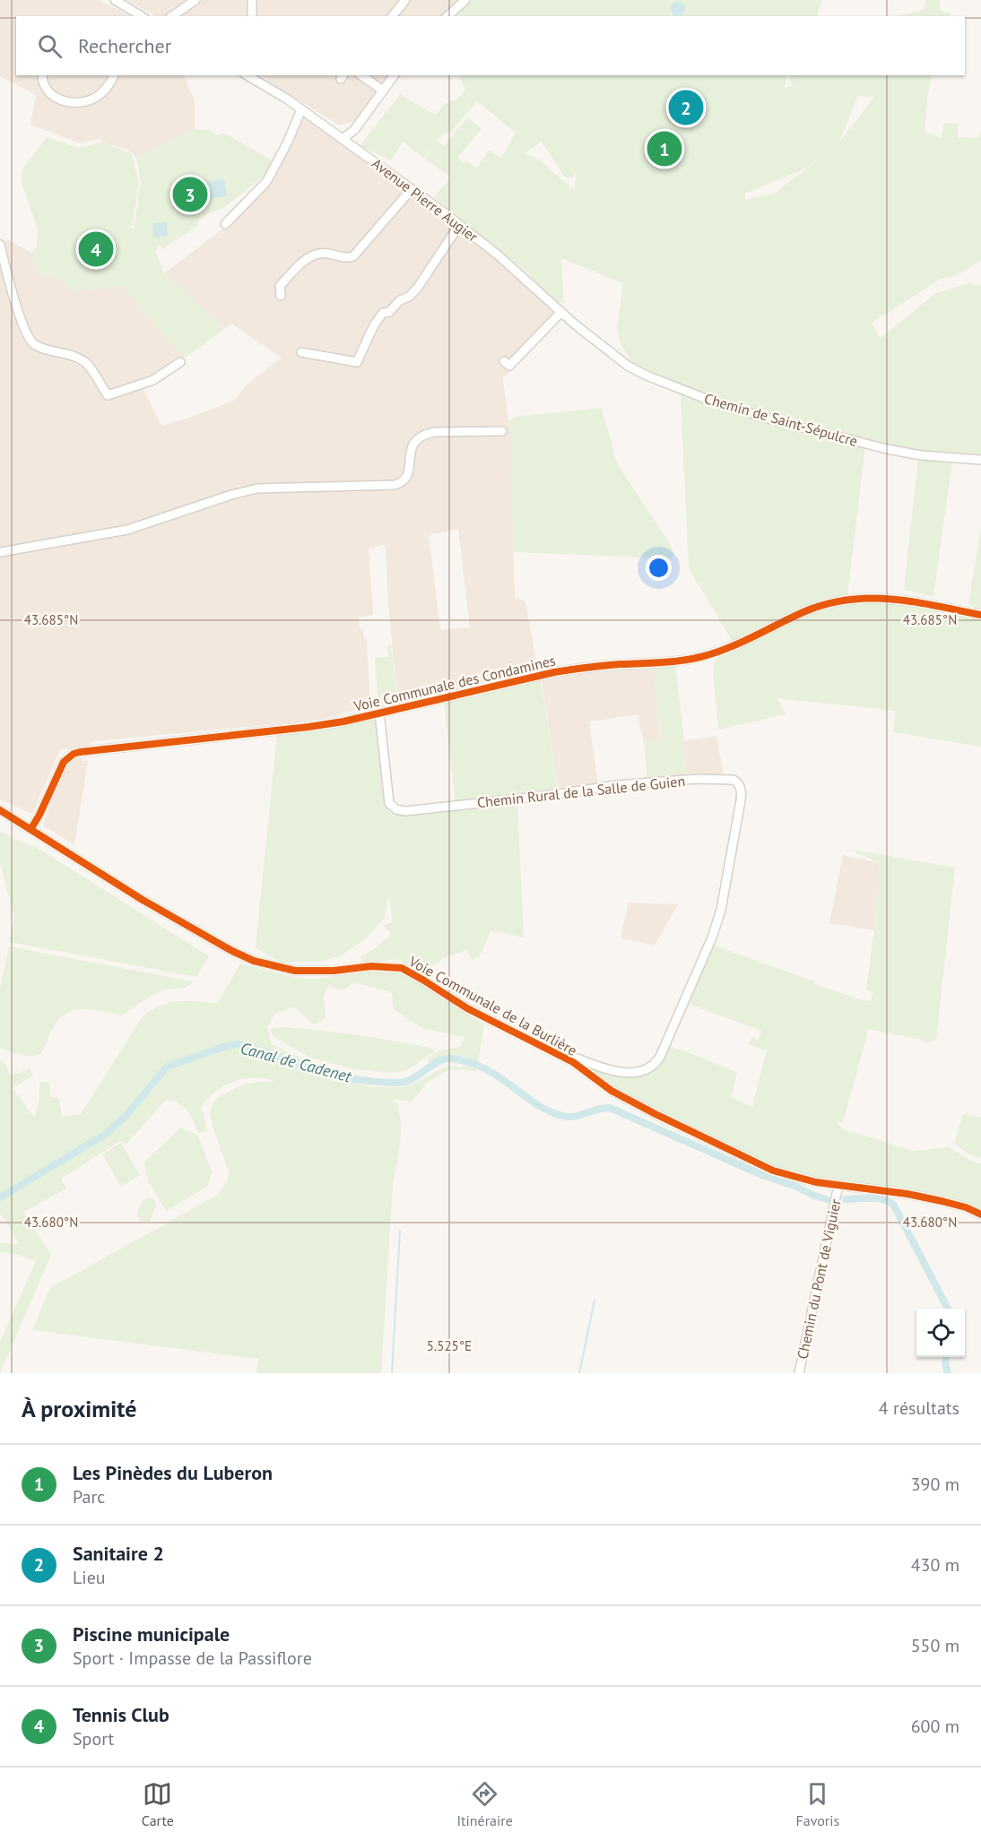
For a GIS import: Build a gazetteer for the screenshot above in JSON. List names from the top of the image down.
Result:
{
  "streets": {
    "street": [
      "Avenue Pierre Augier",
      "Chemin de Saint-Sépulcre",
      "Voie Communale des Condamines",
      "Chemin Rural de la Salle de Guien",
      "Voie Communale de la Burlière",
      "Chemin du Pont de Viguier"
    ]
  },
  "crossings": [
    ["Avenue Pierre Augier", "Chemin de Saint-Sépulcre"],
    ["Voie Communale des Condamines", "Chemin Rural de la Salle de Guien"],
    ["Voie Communale des Condamines", "Voie Communale de la Burlière"],
    ["Chemin Rural de la Salle de Guien", "Voie Communale de la Burlière"],
    ["Voie Communale de la Burlière", "Chemin du Pont de Viguier"]
  ],
  "water": ["Canal de Cadenet"],
  "page": {
    "search": "Rechercher",
    "pins": [
      "2",
      "1",
      "3",
      "4"
    ],
    "heading": ["À proximité", "4 résultats"],
    "list": [
      {
        "mark": "1",
        "name": "Les Pinèdes du Luberon",
        "note": "Parc",
        "value": "390 m"
      },
      {
        "mark": "2",
        "name": "Sanitaire 2",
        "note": "Lieu",
        "value": "430 m"
      },
      {
        "mark": "3",
        "name": "Piscine municipale",
        "note": "Sport · Impasse de la Passiflore",
        "value": "550 m"
      },
      {
        "mark": "4",
        "name": "Tennis Club",
        "note": "Sport",
        "value": "600 m"
      }
    ],
    "nav": ["Carte", "Itinéraire", "Favoris"]
  },
  "coordinates": ["43.685°N", "43.680°N", "5.525°E"]
}
